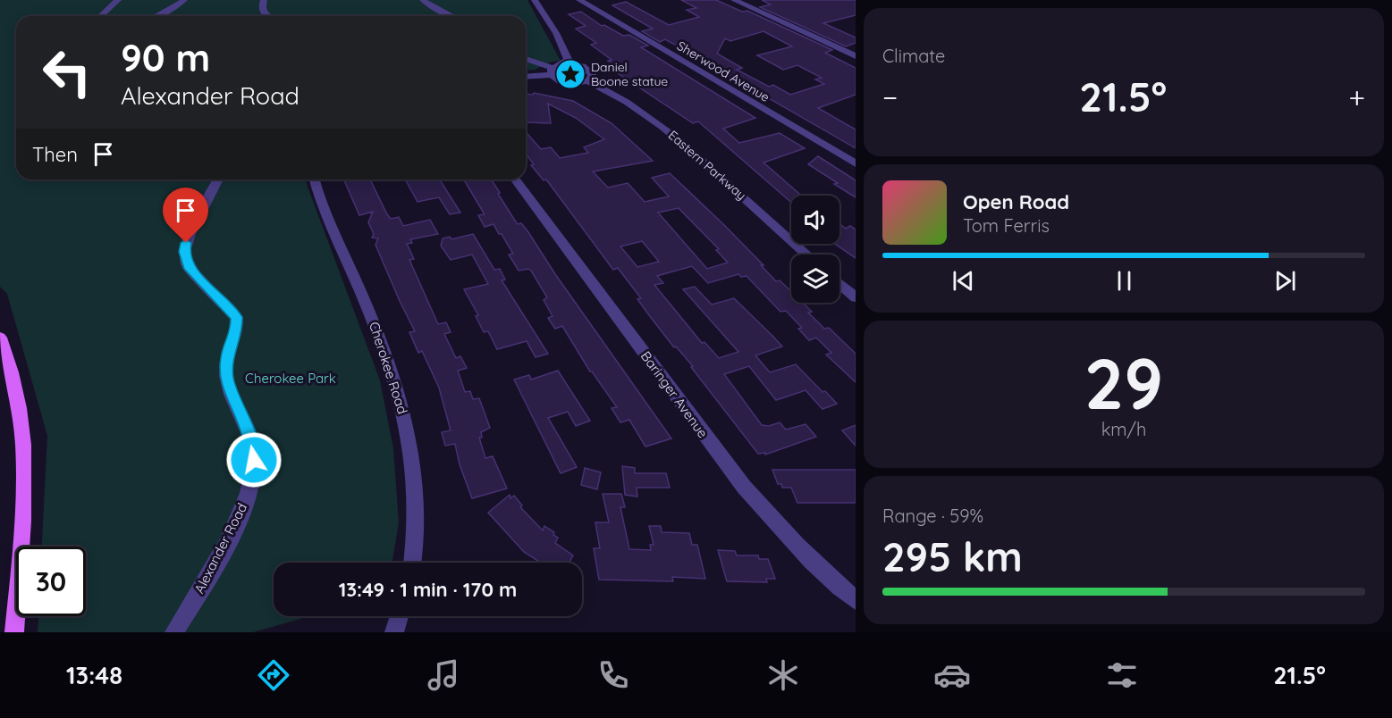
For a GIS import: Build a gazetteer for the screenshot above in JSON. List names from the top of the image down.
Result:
{
  "streets": {
    "street": [
      "Sherwood Avenue",
      "Eastern Parkway",
      "Cherokee Road",
      "Baringer Avenue",
      "Alexander Road"
    ]
  },
  "parks": ["Cherokee Park"],
  "places": {
    "place": ["Daniel Boone statue"]
  },
  "page": {
    "tile": [
      "Climate",
      ["29", "km/h"],
      ["Range · 59%", "295 km"]
    ],
    "turn": ["90 m", "Alexander Road"],
    "heat": ["−", "21.5°", "+"],
    "then": "Then",
    "song": ["Open Road", "Tom Ferris"],
    "limit": "30",
    "trip": "13:49 · 1 min · 170 m",
    "tabs": ["13:48", "21.5°"]
  }
}
